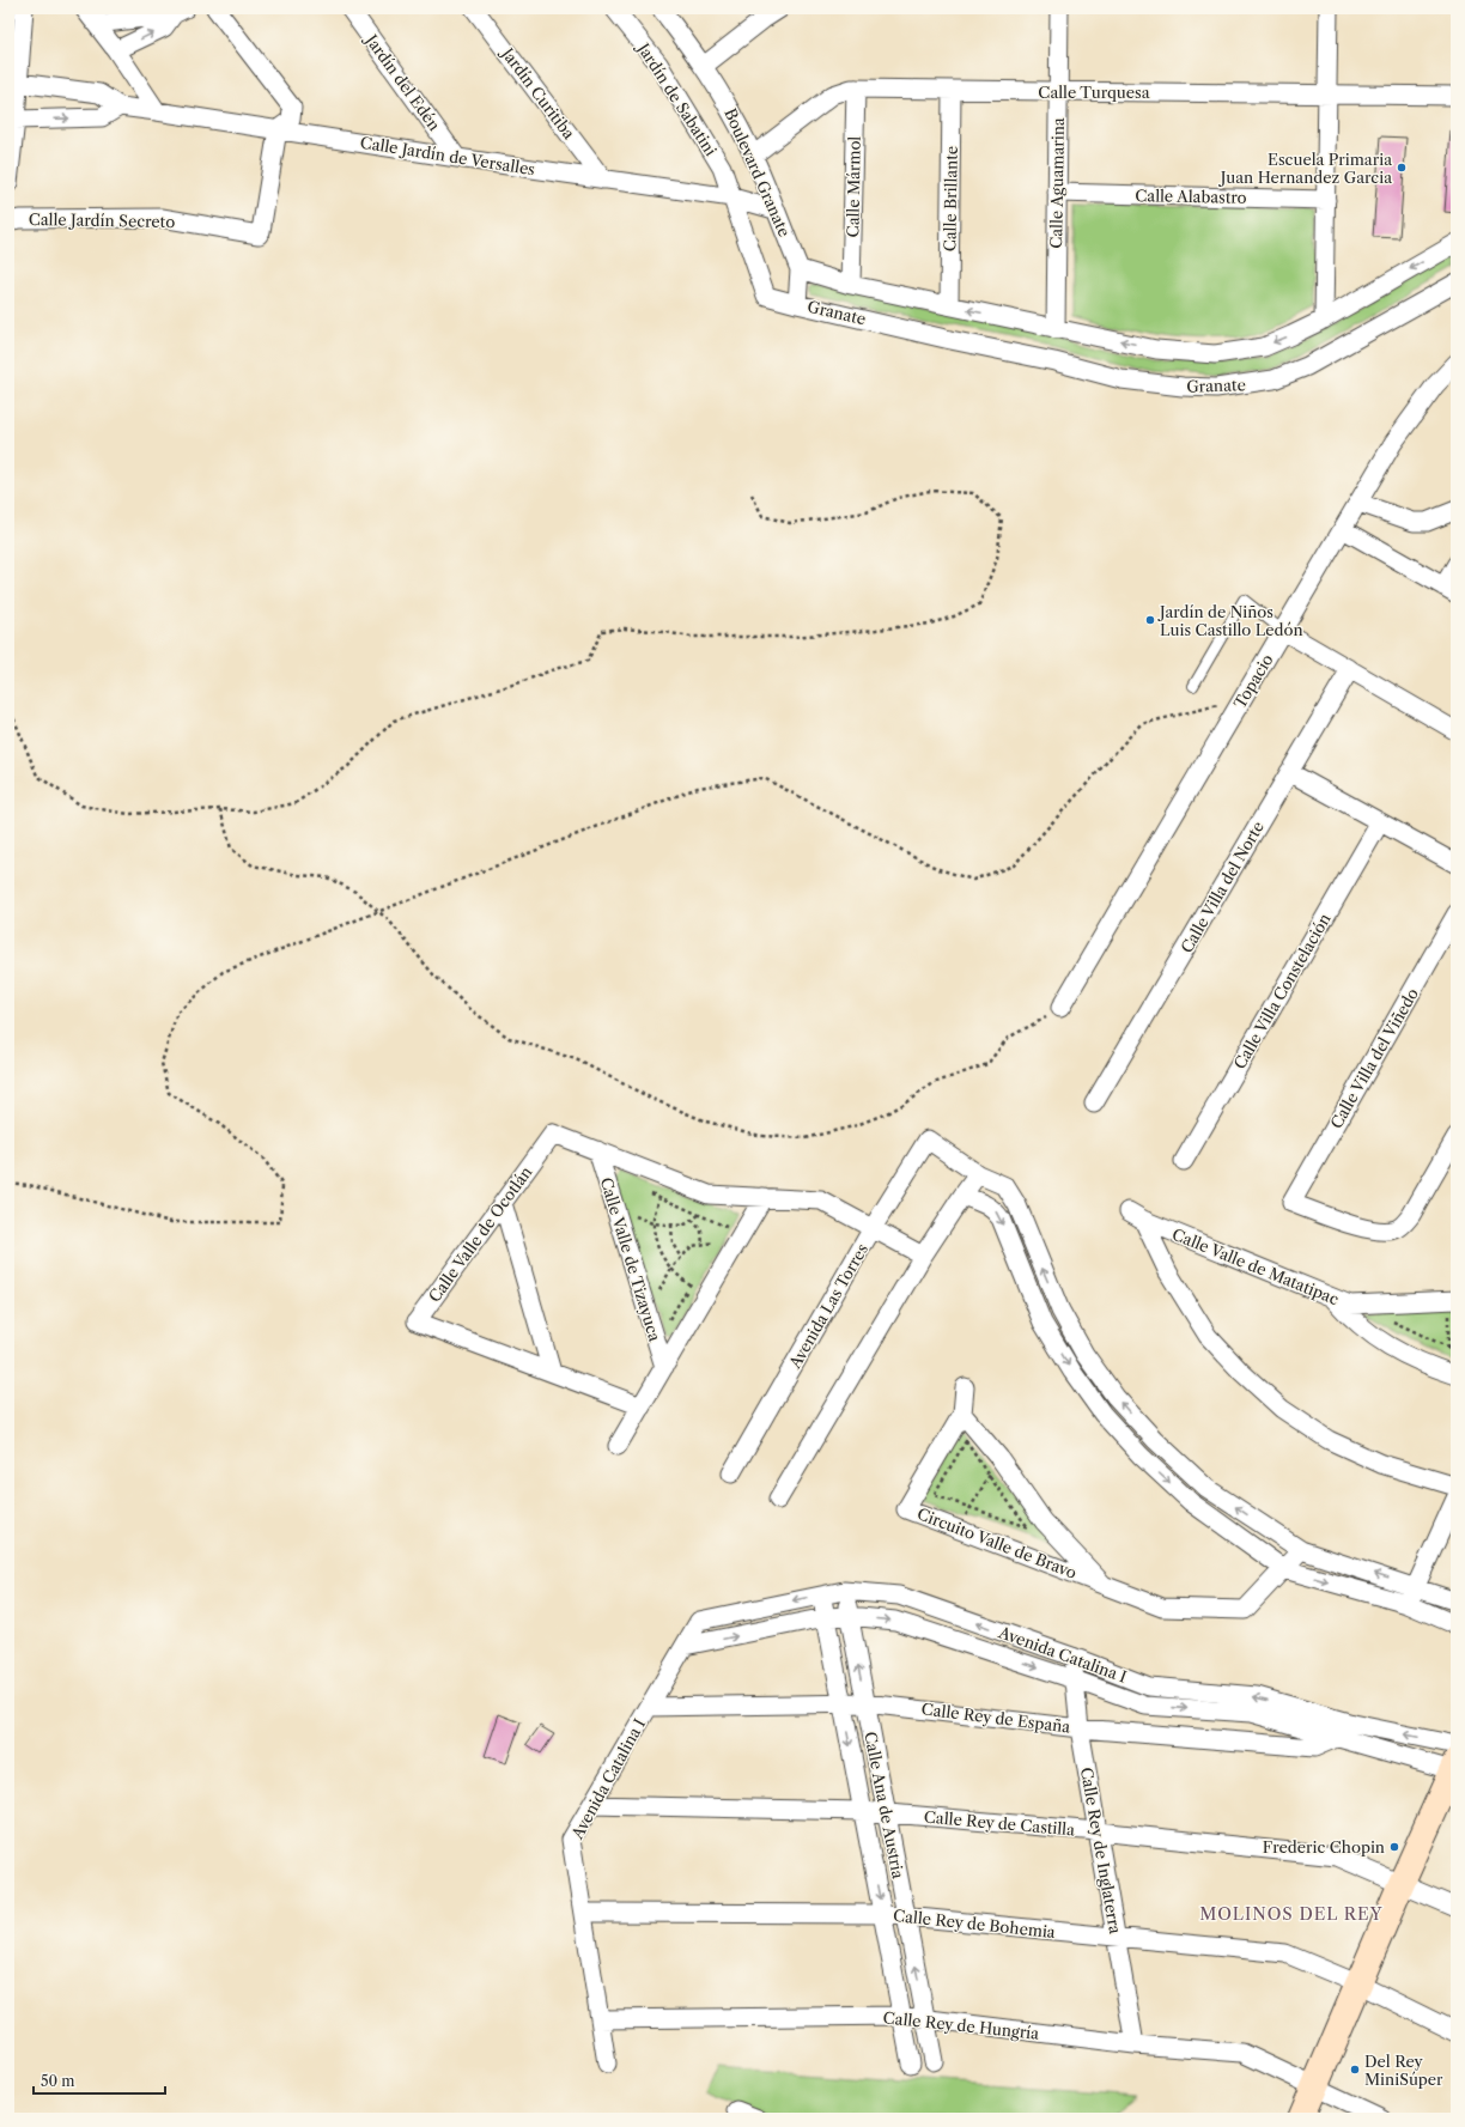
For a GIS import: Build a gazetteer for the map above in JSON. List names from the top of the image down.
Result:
{
  "streets": {
    "street": [
      "Jardín del Edén",
      "Calle Turquesa",
      "Jardín Curitiba",
      "Jardín de Sabatini",
      "Calle Jardín de Versalles",
      "Boulevard Granate",
      "Calle Aguamarina",
      "Calle Mármol",
      "Calle Alabastro",
      "Calle Brillante",
      "Calle Jardín Secreto",
      "Granate",
      "Topacio",
      "Calle Villa del Norte",
      "Calle Villa Constelación",
      "Calle Villa del Viñedo",
      "Calle Valle de Ocotlán",
      "Calle Valle de Tizayuca",
      "Calle Valle de Matatipac",
      "Avenida Las Torres",
      "Circuito Valle de Bravo",
      "Avenida Catalina I",
      "Calle Rey de España",
      "Calle Ana de Austria",
      "Calle Rey de Castilla",
      "Calle Rey de Inglaterra",
      "Calle Rey de Bohemia",
      "Calle Rey de Hungría"
    ]
  },
  "crossings": [
    ["Jardín del Edén", "Calle Jardín de Versalles"],
    ["Calle Turquesa", "Boulevard Granate"],
    ["Calle Turquesa", "Calle Aguamarina"],
    ["Calle Turquesa", "Calle Mármol"],
    ["Calle Turquesa", "Calle Brillante"],
    ["Jardín Curitiba", "Calle Jardín de Versalles"],
    ["Jardín de Sabatini", "Calle Jardín de Versalles"],
    ["Jardín de Sabatini", "Granate"],
    ["Calle Jardín de Versalles", "Boulevard Granate"],
    ["Calle Jardín de Versalles", "Calle Jardín Secreto"],
    ["Boulevard Granate", "Granate"],
    ["Calle Aguamarina", "Calle Alabastro"],
    ["Calle Aguamarina", "Granate"],
    ["Calle Mármol", "Granate"],
    ["Calle Brillante", "Granate"],
    ["Calle Valle de Ocotlán", "Calle Valle de Tizayuca"],
    ["Calle Valle de Ocotlán", "Avenida Las Torres"],
    ["Avenida Catalina I", "Calle Rey de España"],
    ["Avenida Catalina I", "Calle Ana de Austria"],
    ["Avenida Catalina I", "Calle Rey de Castilla"],
    ["Avenida Catalina I", "Calle Rey de Inglaterra"],
    ["Avenida Catalina I", "Calle Rey de Bohemia"],
    ["Avenida Catalina I", "Calle Rey de Hungría"],
    ["Calle Rey de España", "Calle Ana de Austria"],
    ["Calle Rey de España", "Calle Rey de Inglaterra"],
    ["Calle Ana de Austria", "Calle Rey de Castilla"],
    ["Calle Ana de Austria", "Calle Rey de Bohemia"],
    ["Calle Ana de Austria", "Calle Rey de Hungría"],
    ["Calle Rey de Castilla", "Calle Rey de Inglaterra"],
    ["Calle Rey de Inglaterra", "Calle Rey de Bohemia"],
    ["Calle Rey de Inglaterra", "Calle Rey de Hungría"]
  ],
  "districts": ["MOLINOS DEL REY"],
  "places": [
    "Escuela Primaria Juan Hernandez Garcia",
    "Jardín de Niños Luis Castillo Ledón",
    "Frederic Chopin",
    "Del Rey MiniSúper"
  ],
  "scale_bar": "50 m"
}
